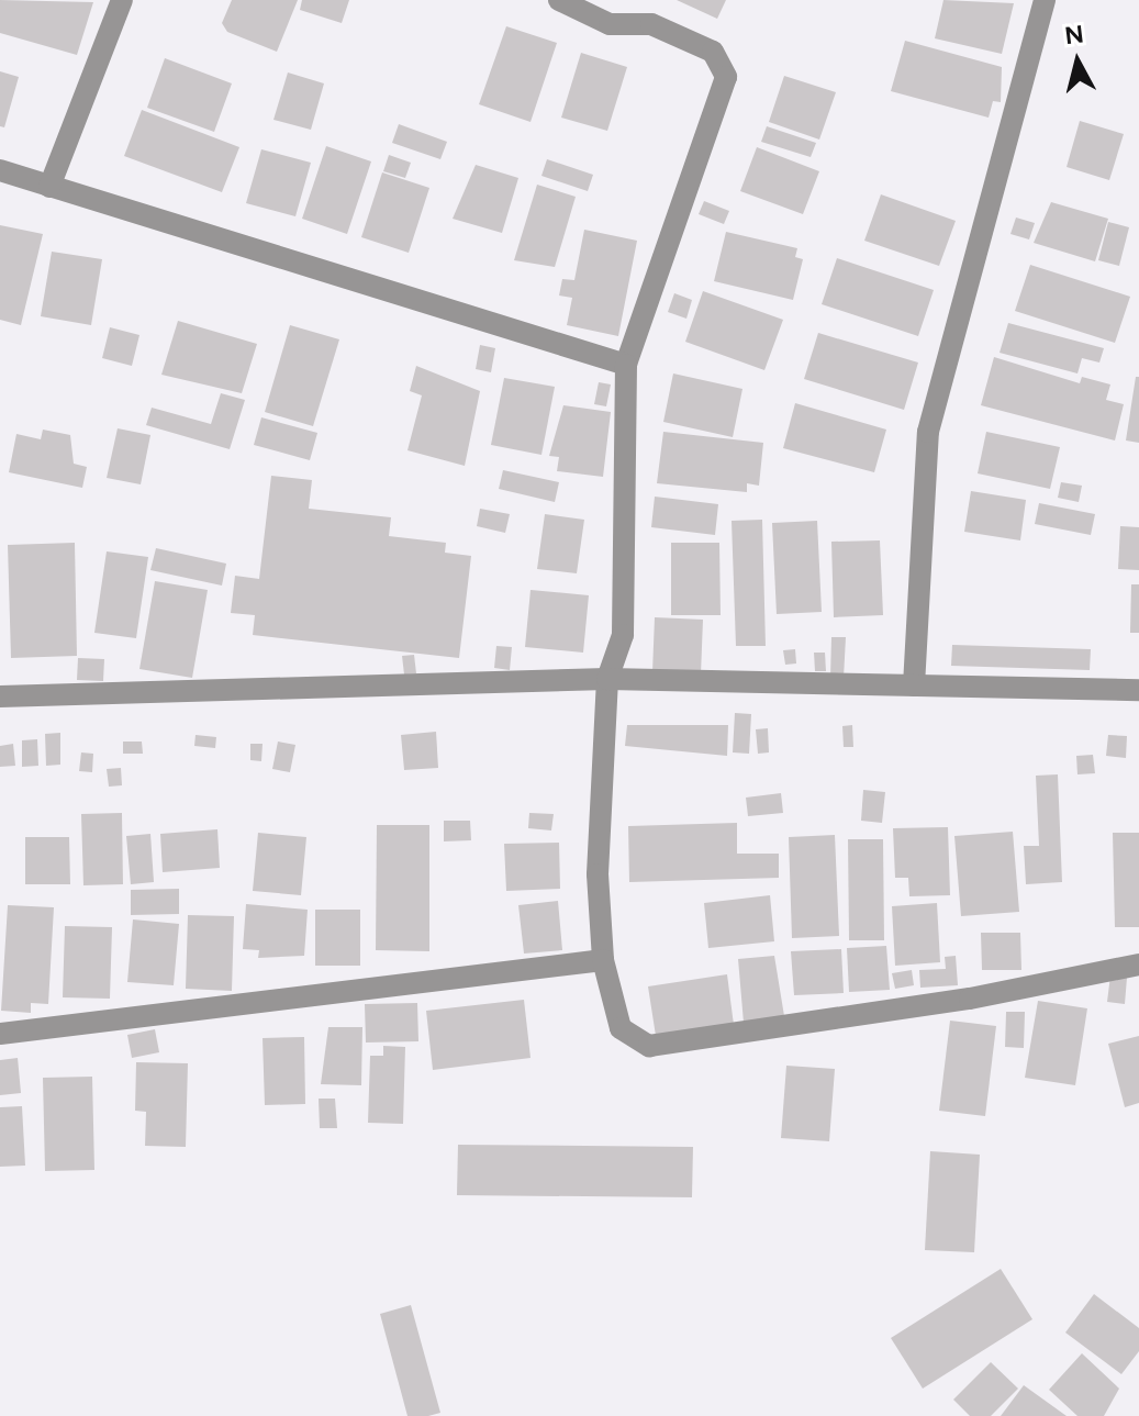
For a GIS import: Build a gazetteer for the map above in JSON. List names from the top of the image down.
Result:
{
  "north": "top"
}
